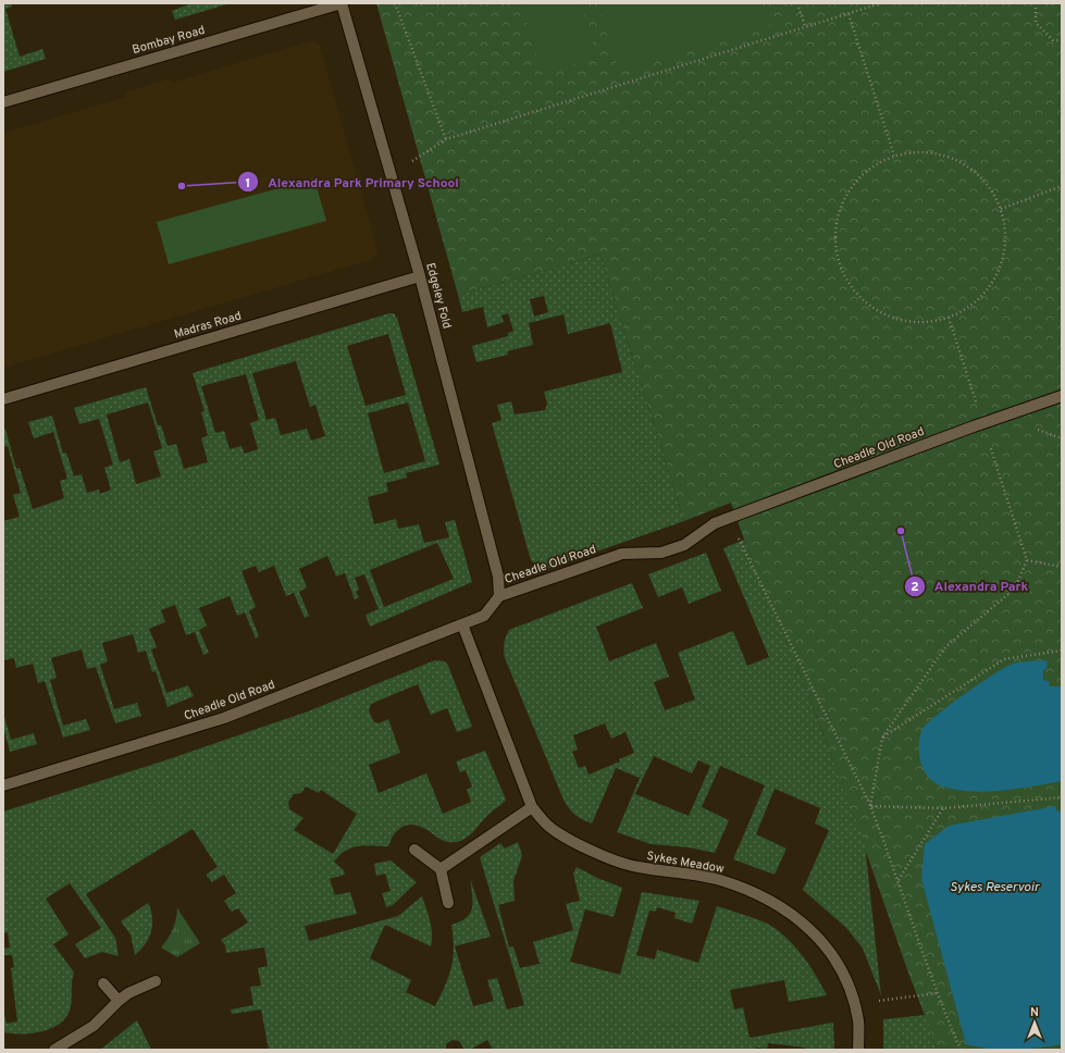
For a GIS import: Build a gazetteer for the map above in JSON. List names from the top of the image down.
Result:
{
  "streets": {
    "street": [
      "Bombay Road",
      "Edgeley Fold",
      "Madras Road",
      "Cheadle Old Road",
      "Sykes Meadow"
    ]
  },
  "crossings": [
    ["Bombay Road", "Edgeley Fold"],
    ["Edgeley Fold", "Madras Road"],
    ["Edgeley Fold", "Cheadle Old Road"],
    ["Cheadle Old Road", "Sykes Meadow"]
  ],
  "water": ["Sykes Reservoir"],
  "places": ["Alexandra Park Primary School", "Alexandra Park"],
  "north": "top"
}
